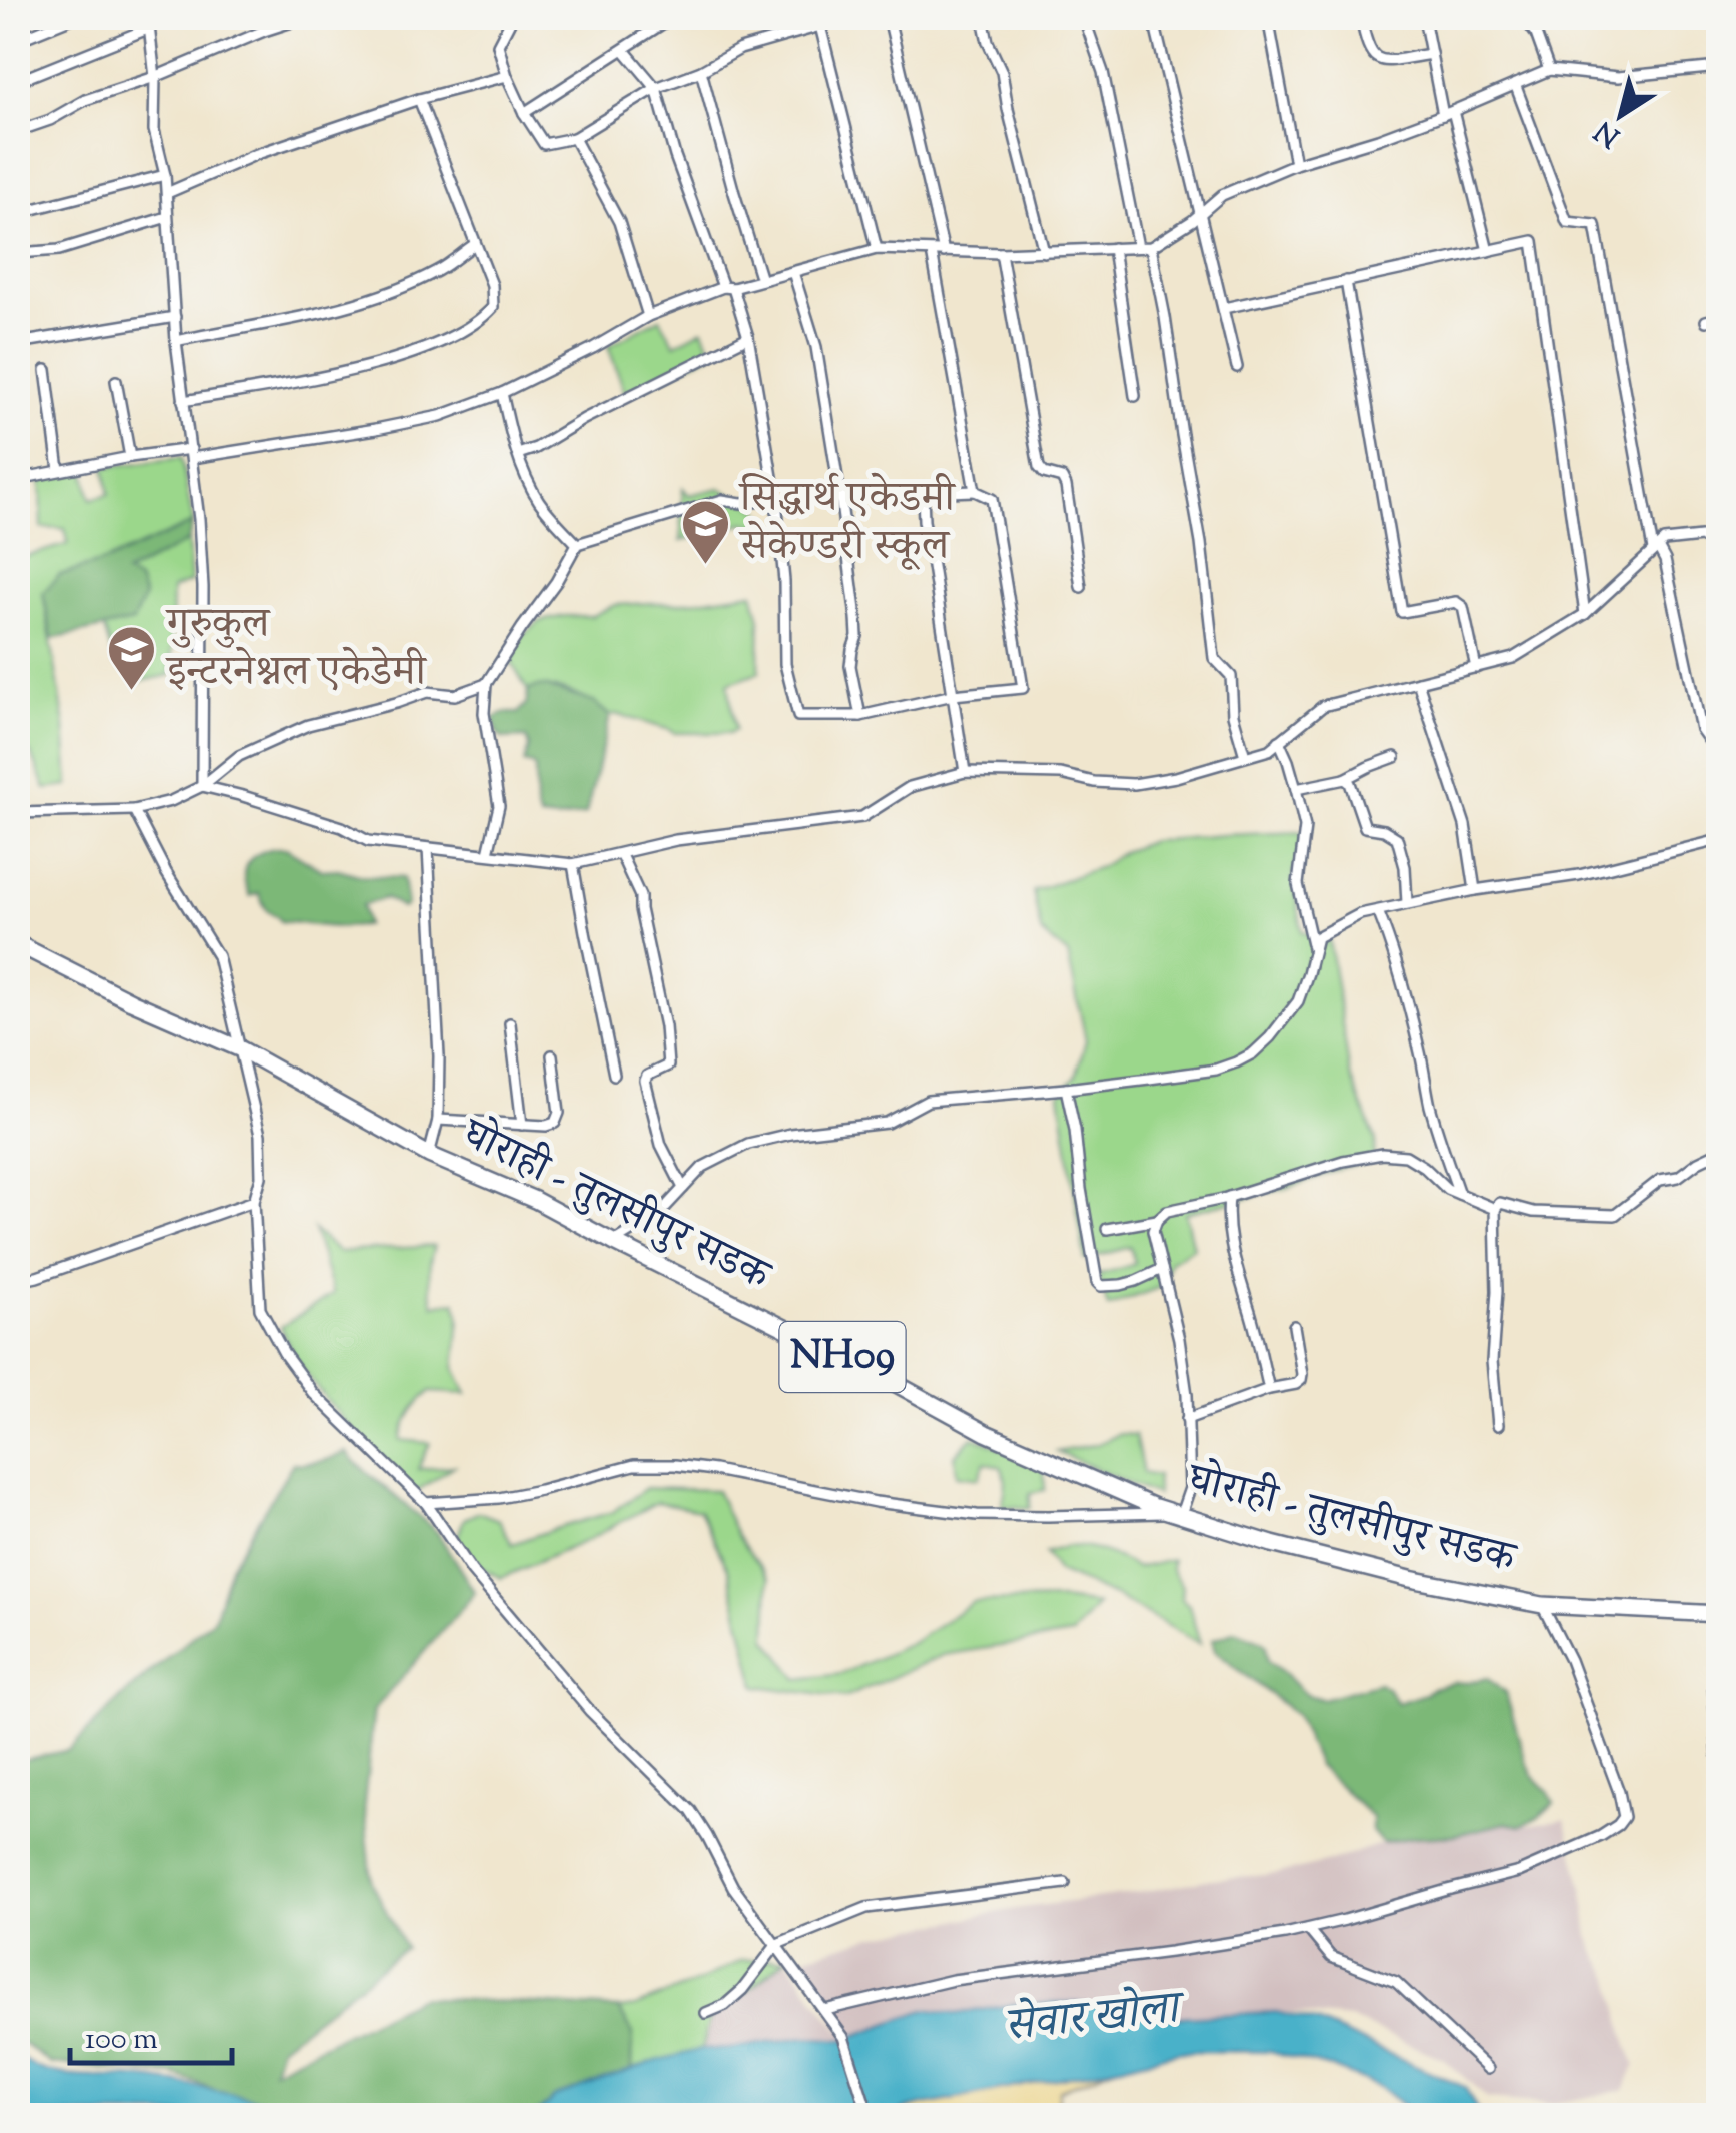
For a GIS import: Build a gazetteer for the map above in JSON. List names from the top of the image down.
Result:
{
  "streets": {
    "main road": ["घोराही - तुलसीपुर सडक", "NH09"]
  },
  "water": ["सेवार खोला"],
  "places": {
    "school or university": ["सिद्धार्थ एकेडमी सेकेण्डरी स्कूल", "गुरुकुल इन्टरनेश्नल एकेडेमी"]
  },
  "scale_bar": "100 m",
  "north": "bottom left"
}
